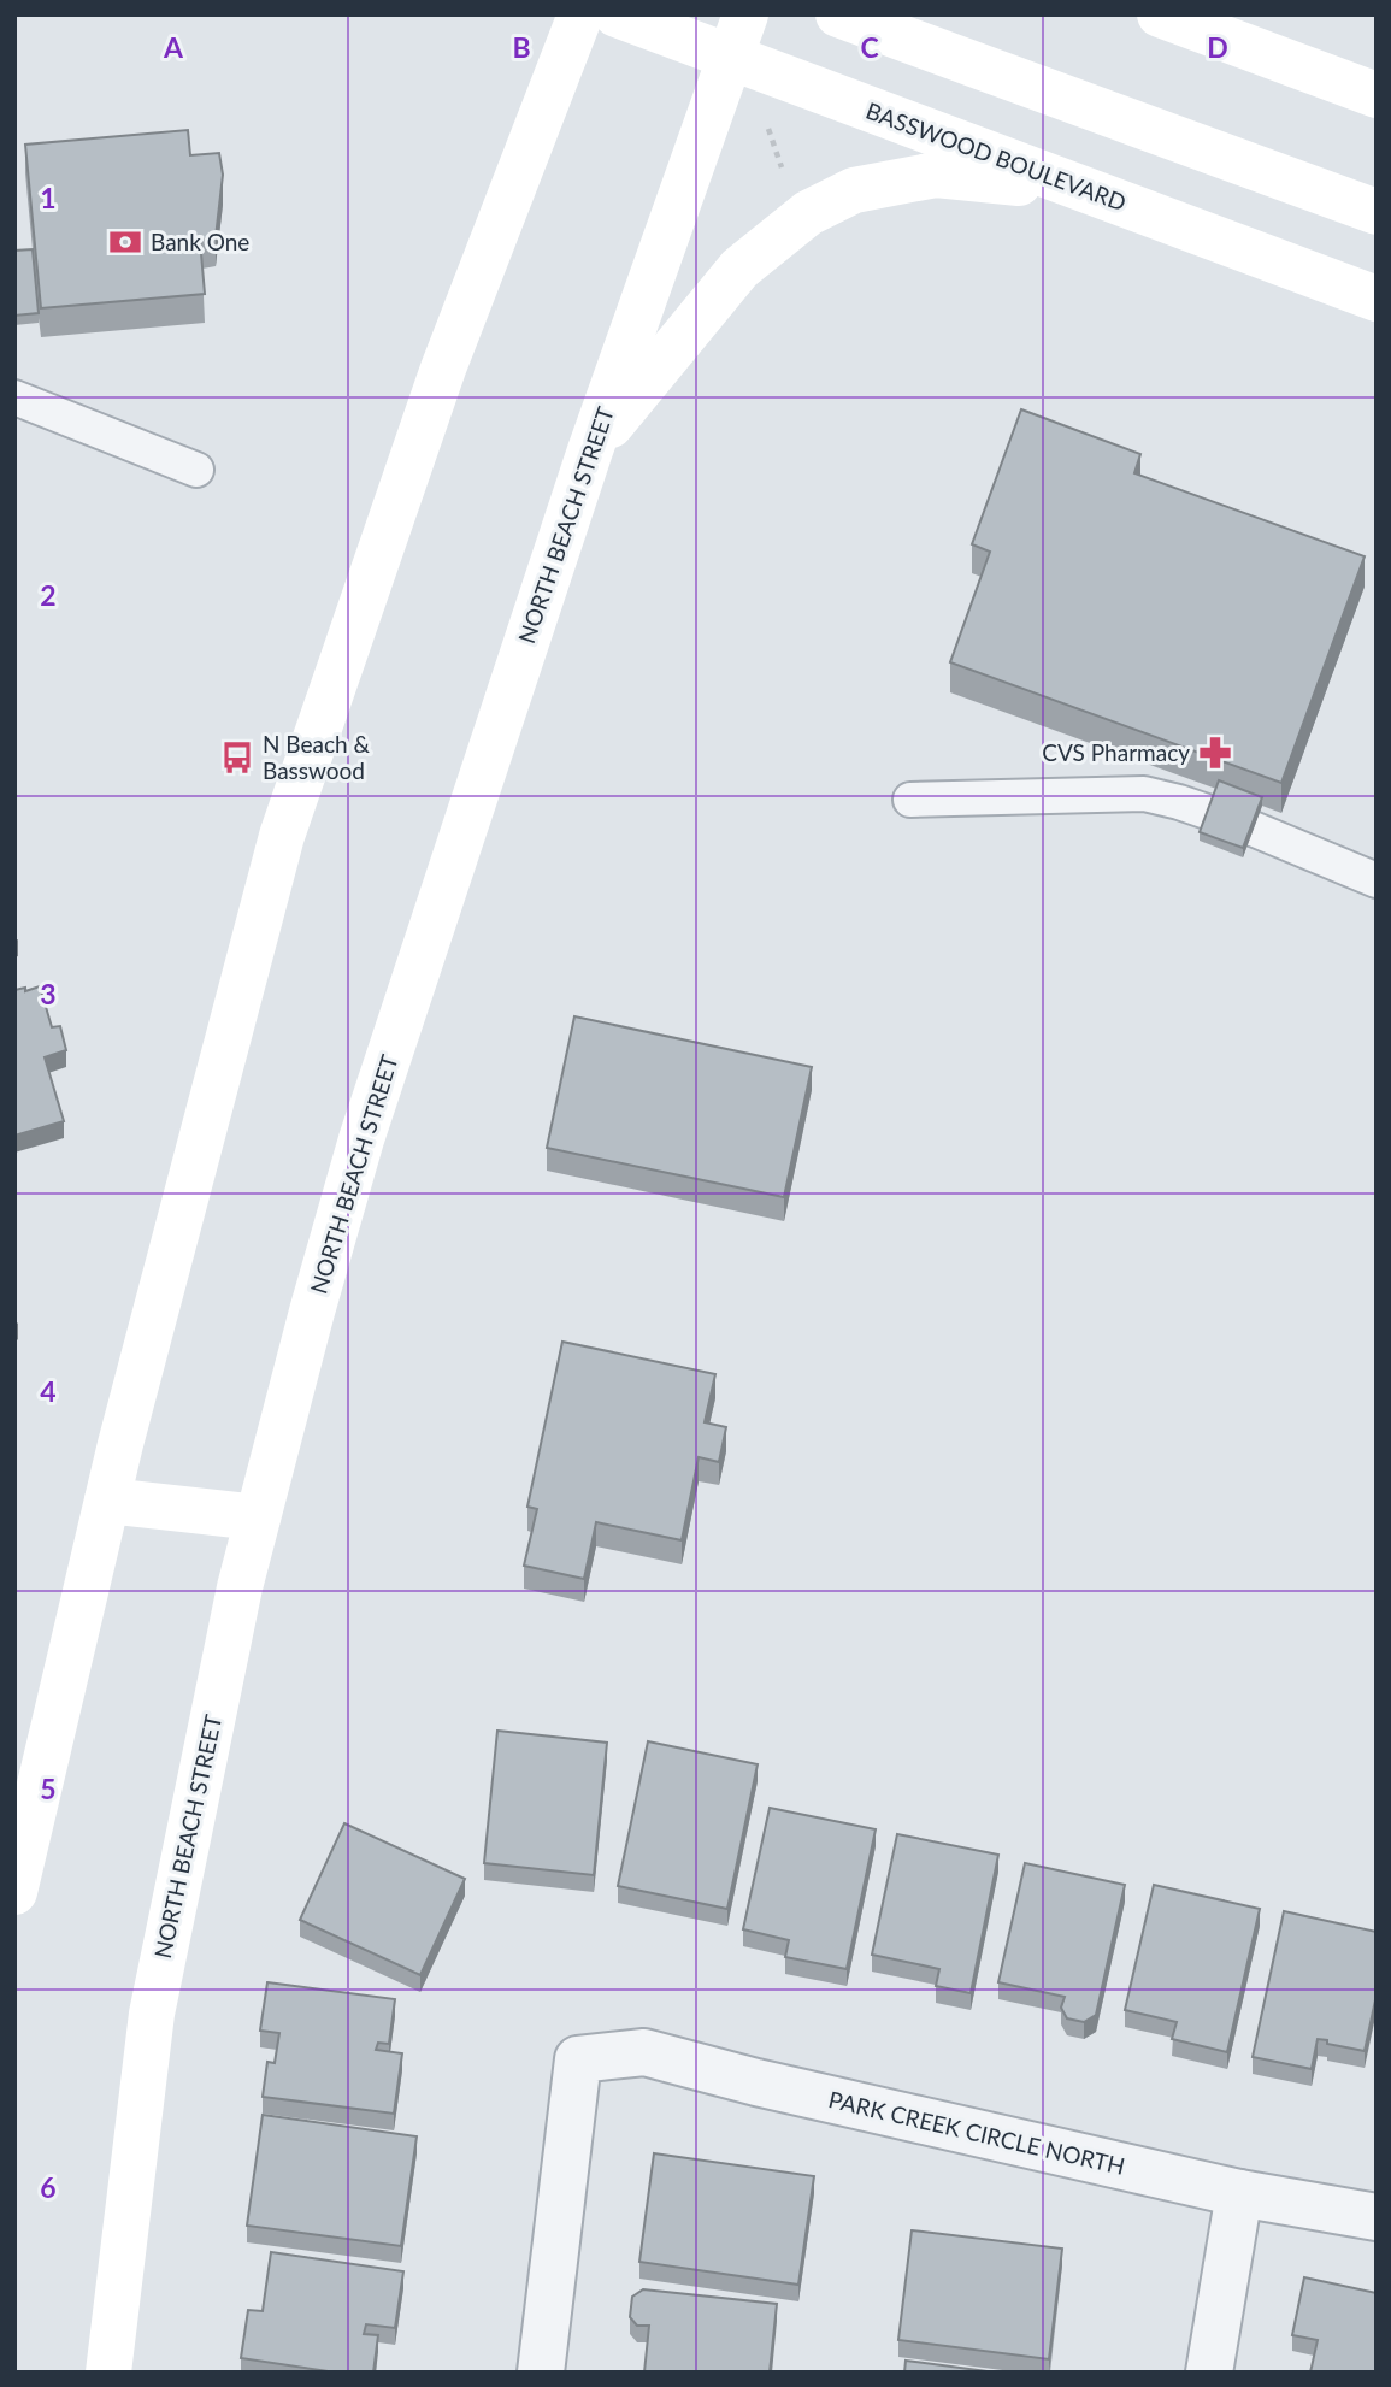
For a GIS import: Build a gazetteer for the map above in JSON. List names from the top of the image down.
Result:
{
  "streets": {
    "main road": ["BASSWOOD BOULEVARD", "NORTH BEACH STREET"],
    "street": ["PARK CREEK CIRCLE NORTH"]
  },
  "crossings": [
    ["BASSWOOD BOULEVARD", "NORTH BEACH STREET"]
  ],
  "places": {
    "bank": ["Bank One"],
    "pharmacy": ["CVS Pharmacy"],
    "bus stop": ["N Beach & Basswood"]
  },
  "grid": {
    "columns": [
      "A",
      "B",
      "C",
      "D"
    ],
    "rows": [
      "1",
      "2",
      "3",
      "4",
      "5",
      "6"
    ]
  }
}
